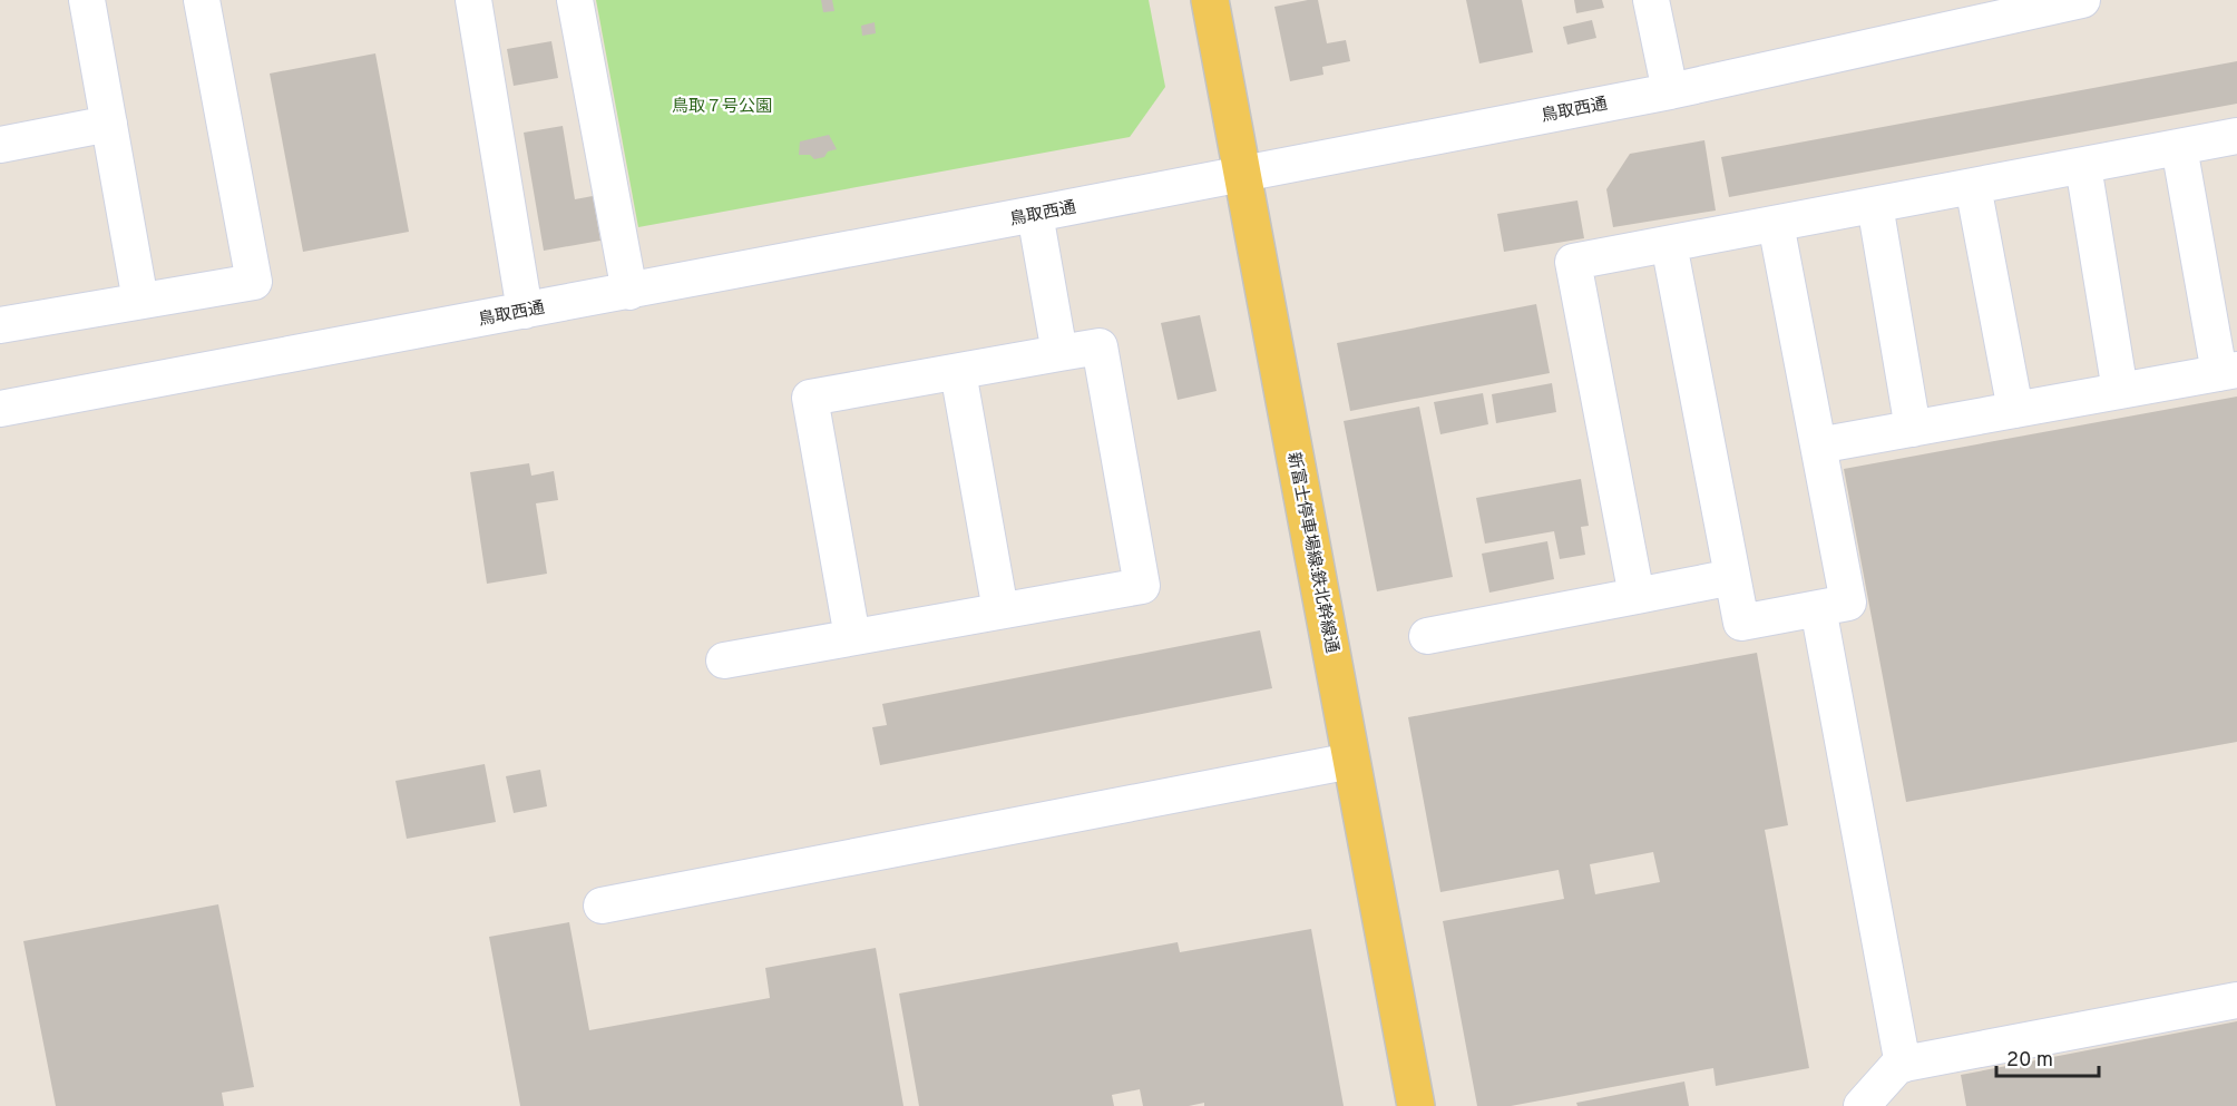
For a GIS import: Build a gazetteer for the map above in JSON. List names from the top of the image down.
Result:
{
  "streets": {
    "main road": ["新富士停車場線:鉄北幹線通"],
    "street": ["鳥取西通"]
  },
  "crossings": [
    ["鳥取西通", "新富士停車場線:鉄北幹線通"]
  ],
  "parks": ["鳥取７号公園"],
  "scale_bar": "20 m"
}
